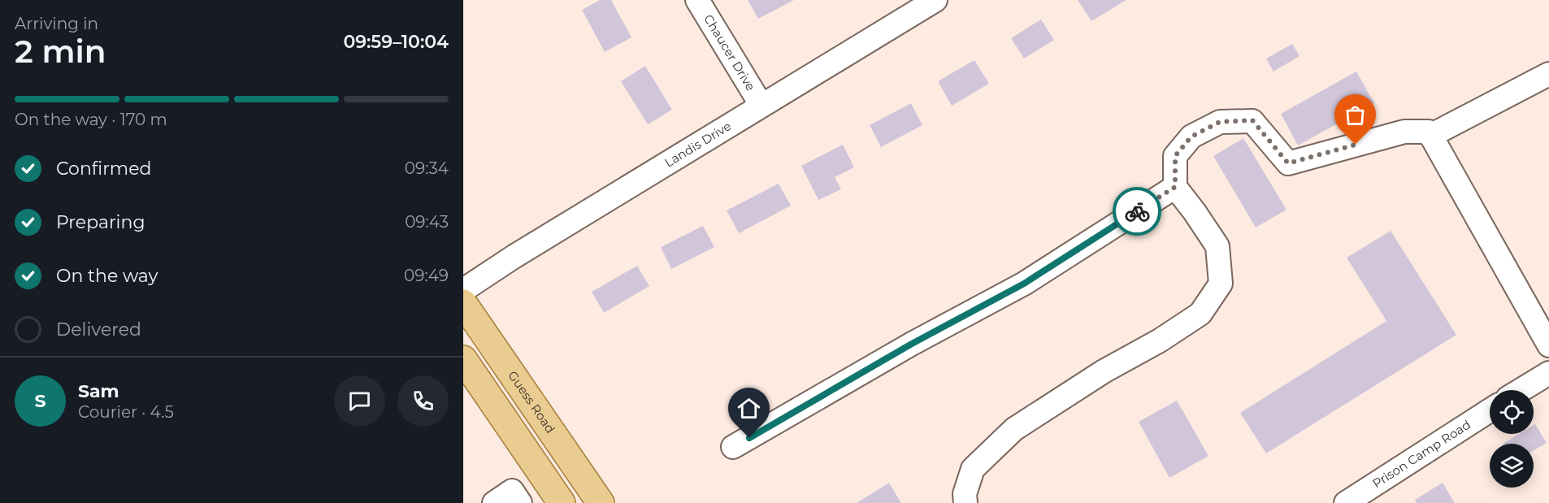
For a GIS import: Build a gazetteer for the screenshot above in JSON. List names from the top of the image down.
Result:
{
  "streets": {
    "main road": ["Guess Road"],
    "street": ["Chaucer Drive", "Landis Drive", "Prison Camp Road"]
  },
  "crossings": [
    ["Chaucer Drive", "Landis Drive"]
  ],
  "page": {
    "heading": ["2 min", "Arriving in", "09:59–10:04"],
    "panel": ["Sam", "Courier · 4.5"],
    "bar": "On the way · 170 m",
    "list": [
      ["Confirmed", "09:34"],
      ["Preparing", "09:43"],
      ["On the way", "09:49"],
      "Delivered"
    ],
    "round": "S"
  }
}
